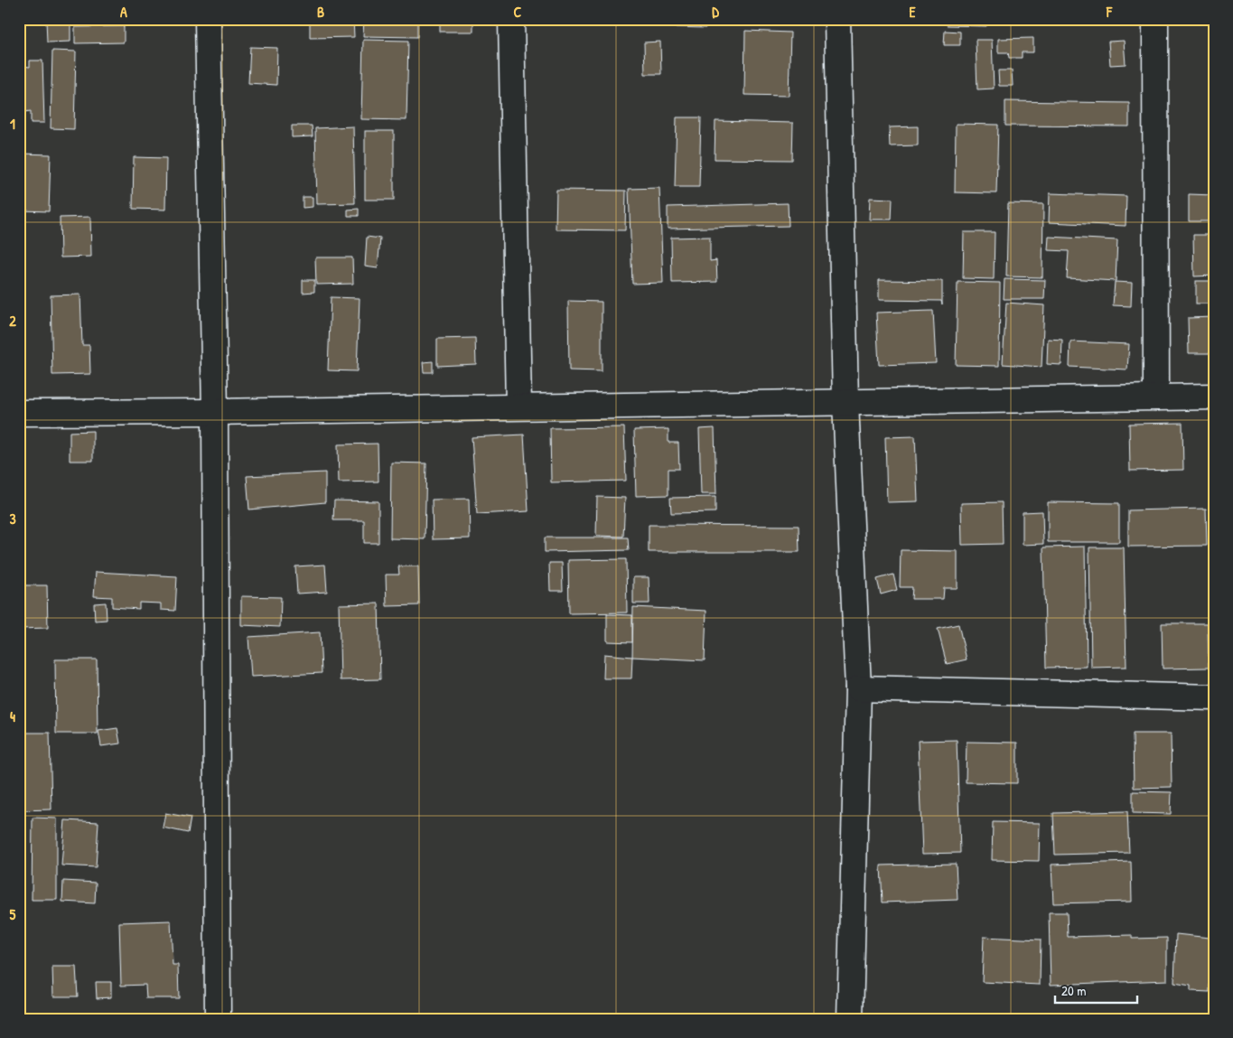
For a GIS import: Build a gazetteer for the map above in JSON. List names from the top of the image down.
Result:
{
  "scale_bar": "20 m",
  "grid": {
    "columns": [
      "A",
      "B",
      "C",
      "D",
      "E",
      "F"
    ],
    "rows": [
      "1",
      "2",
      "3",
      "4",
      "5"
    ]
  }
}
